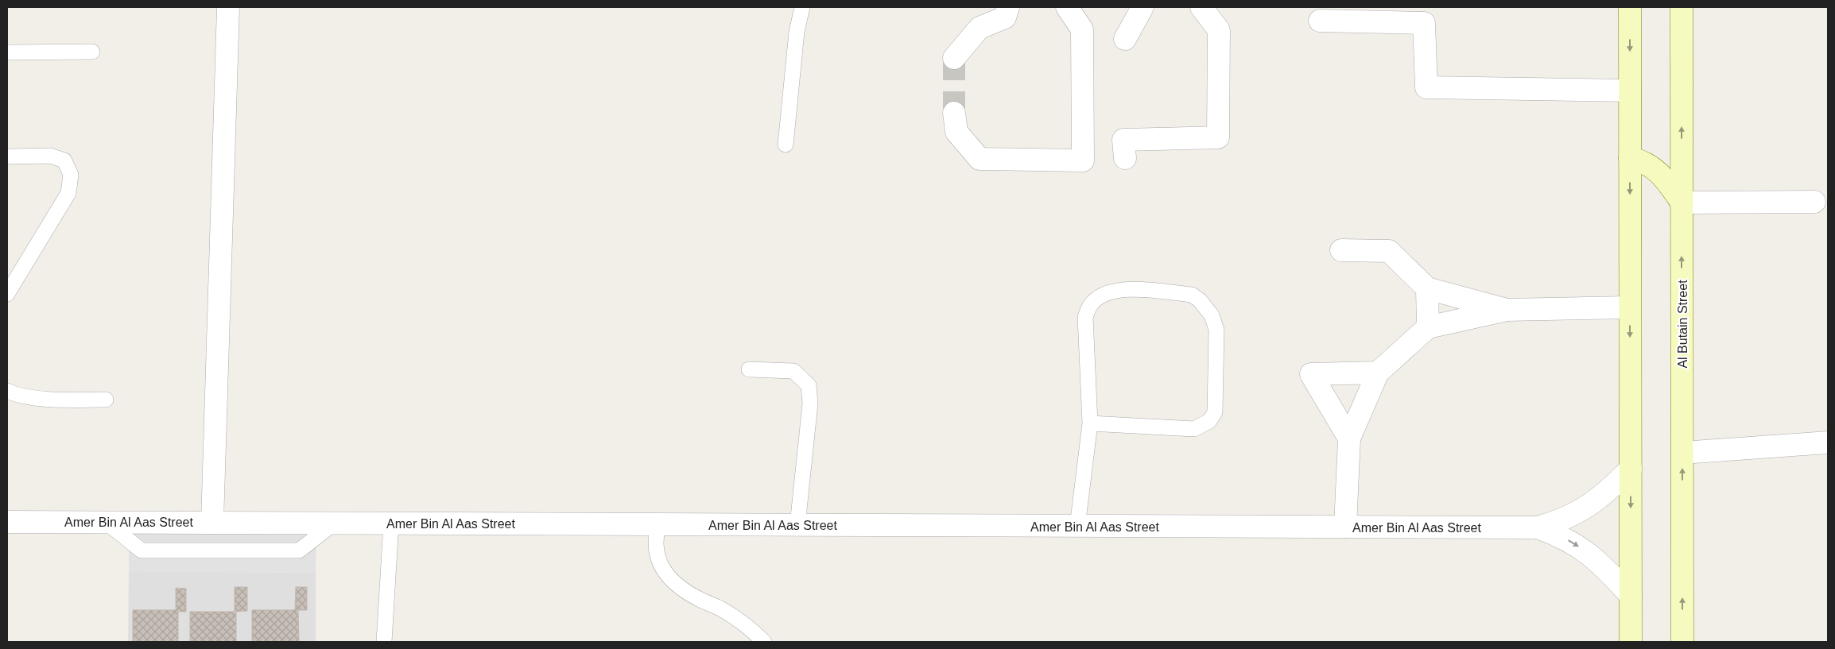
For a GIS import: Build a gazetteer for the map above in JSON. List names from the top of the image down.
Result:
{
  "streets": {
    "street": ["Al Butain Street", "Amer Bin Al Aas Street"]
  }
}
